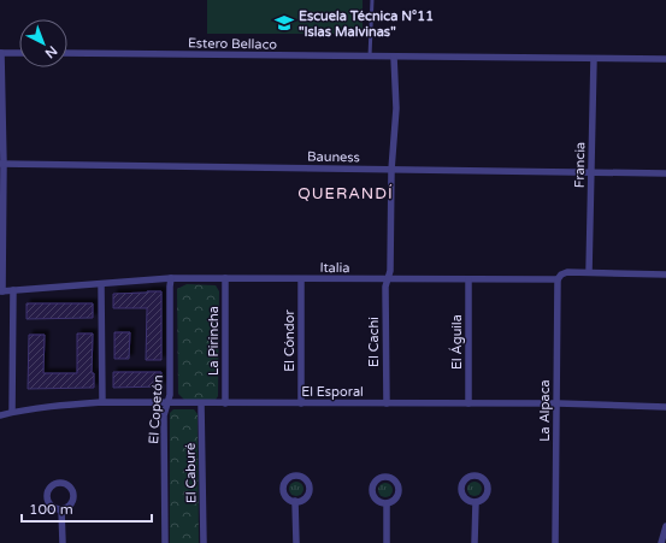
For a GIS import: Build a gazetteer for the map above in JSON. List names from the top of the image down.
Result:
{
  "streets": {
    "street": [
      "Estero Bellaco",
      "Bauness",
      "Francia",
      "Italia",
      "La Pirincha",
      "El Cóndor",
      "El Cachi",
      "El Águila",
      "El Esporal",
      "El Copetón",
      "La Alpaca",
      "El Caburé"
    ]
  },
  "crossings": [
    ["Estero Bellaco", "Francia"],
    ["Estero Bellaco", "El Cachi"],
    ["Bauness", "Francia"],
    ["Bauness", "El Cachi"],
    ["Francia", "Italia"],
    ["Italia", "La Pirincha"],
    ["Italia", "El Cóndor"],
    ["Italia", "El Cachi"],
    ["Italia", "El Águila"],
    ["Italia", "El Copetón"],
    ["Italia", "La Alpaca"],
    ["La Pirincha", "El Esporal"],
    ["El Cóndor", "El Esporal"],
    ["El Cachi", "El Esporal"],
    ["El Águila", "El Esporal"],
    ["El Esporal", "El Copetón"],
    ["El Esporal", "La Alpaca"],
    ["El Esporal", "El Caburé"]
  ],
  "districts": ["QUERANDÍ"],
  "places": {
    "school or university": ["Escuela Técnica N°11 \"Islas Malvinas\""]
  },
  "scale_bar": "100 m",
  "north": "bottom right"
}
